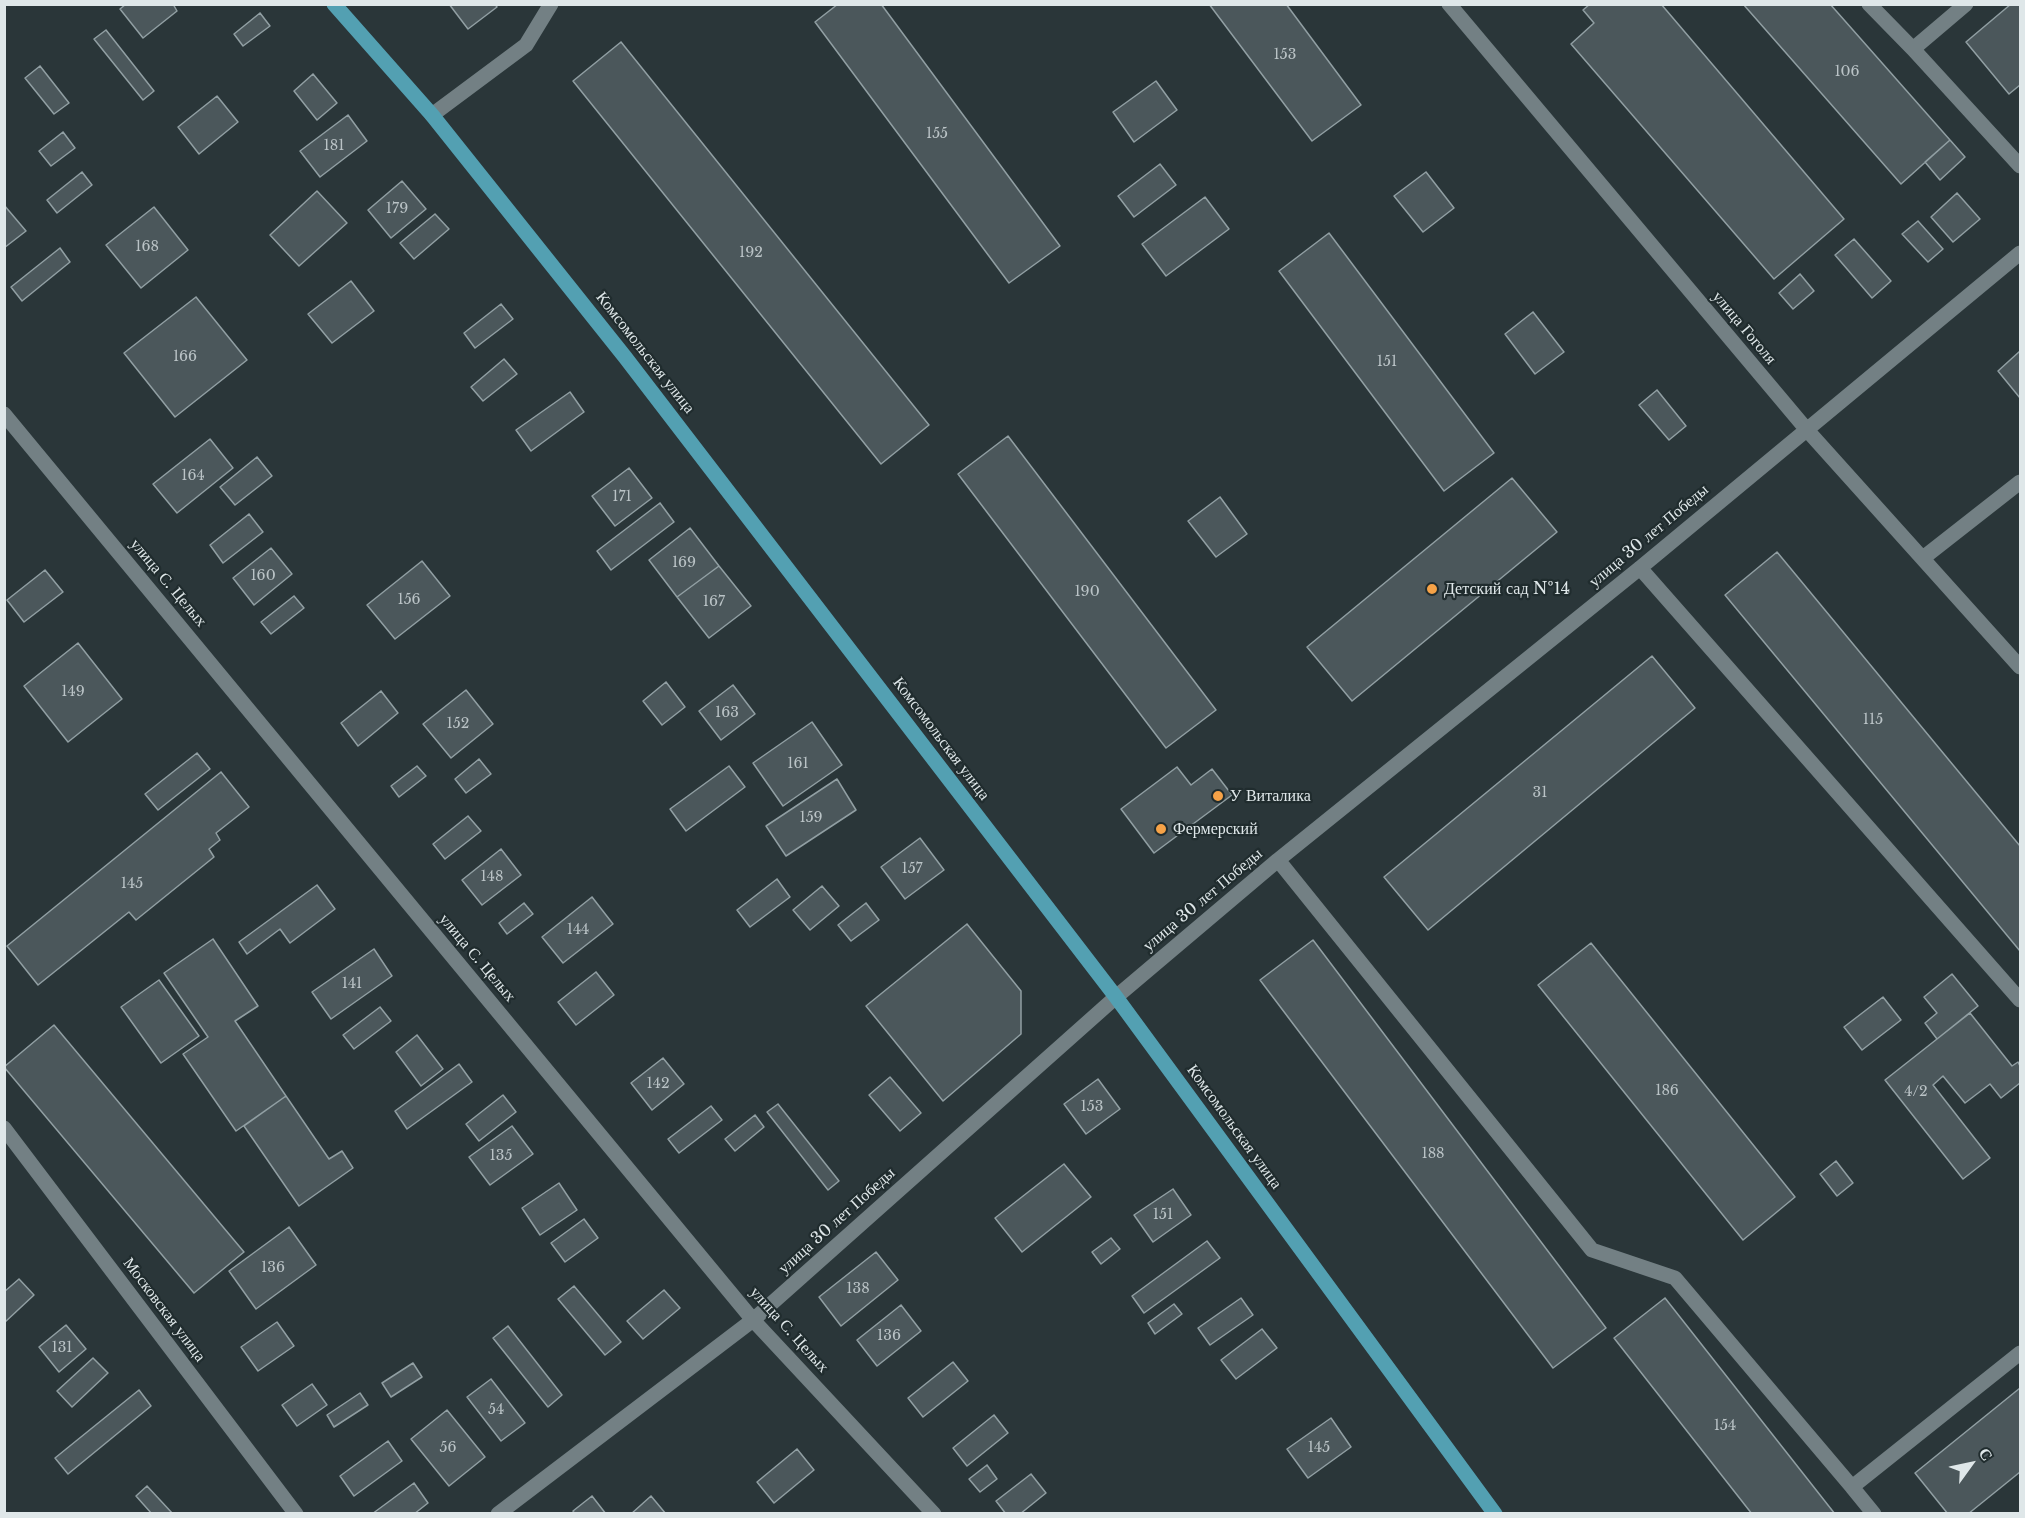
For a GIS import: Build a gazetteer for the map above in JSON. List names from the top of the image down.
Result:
{
  "streets": {
    "main road": ["Комсомольская улица"],
    "street": [
      "улица Гоголя",
      "улица 30 лет Победы",
      "улица С. Целых",
      "Московская улица"
    ]
  },
  "crossings": [
    ["улица Гоголя", "улица 30 лет Победы"],
    ["Комсомольская улица", "улица 30 лет Победы"],
    ["улица 30 лет Победы", "улица С. Целых"]
  ],
  "places": ["Детский сад №14", "У Виталика", "Фермерский"],
  "house_numbers": [
    "153",
    "106",
    "155",
    "181",
    "179",
    "168",
    "192",
    "166",
    "151",
    "164",
    "171",
    "169",
    "160",
    "190",
    "156",
    "167",
    "149",
    "163",
    "115",
    "152",
    "161",
    "31",
    "159",
    "157",
    "148",
    "145",
    "144",
    "141",
    "142",
    "186",
    "4/2",
    "153",
    "188",
    "135",
    "151",
    "136",
    "138",
    "136",
    "131",
    "54",
    "154",
    "56",
    "145"
  ],
  "north": "top right"
}
